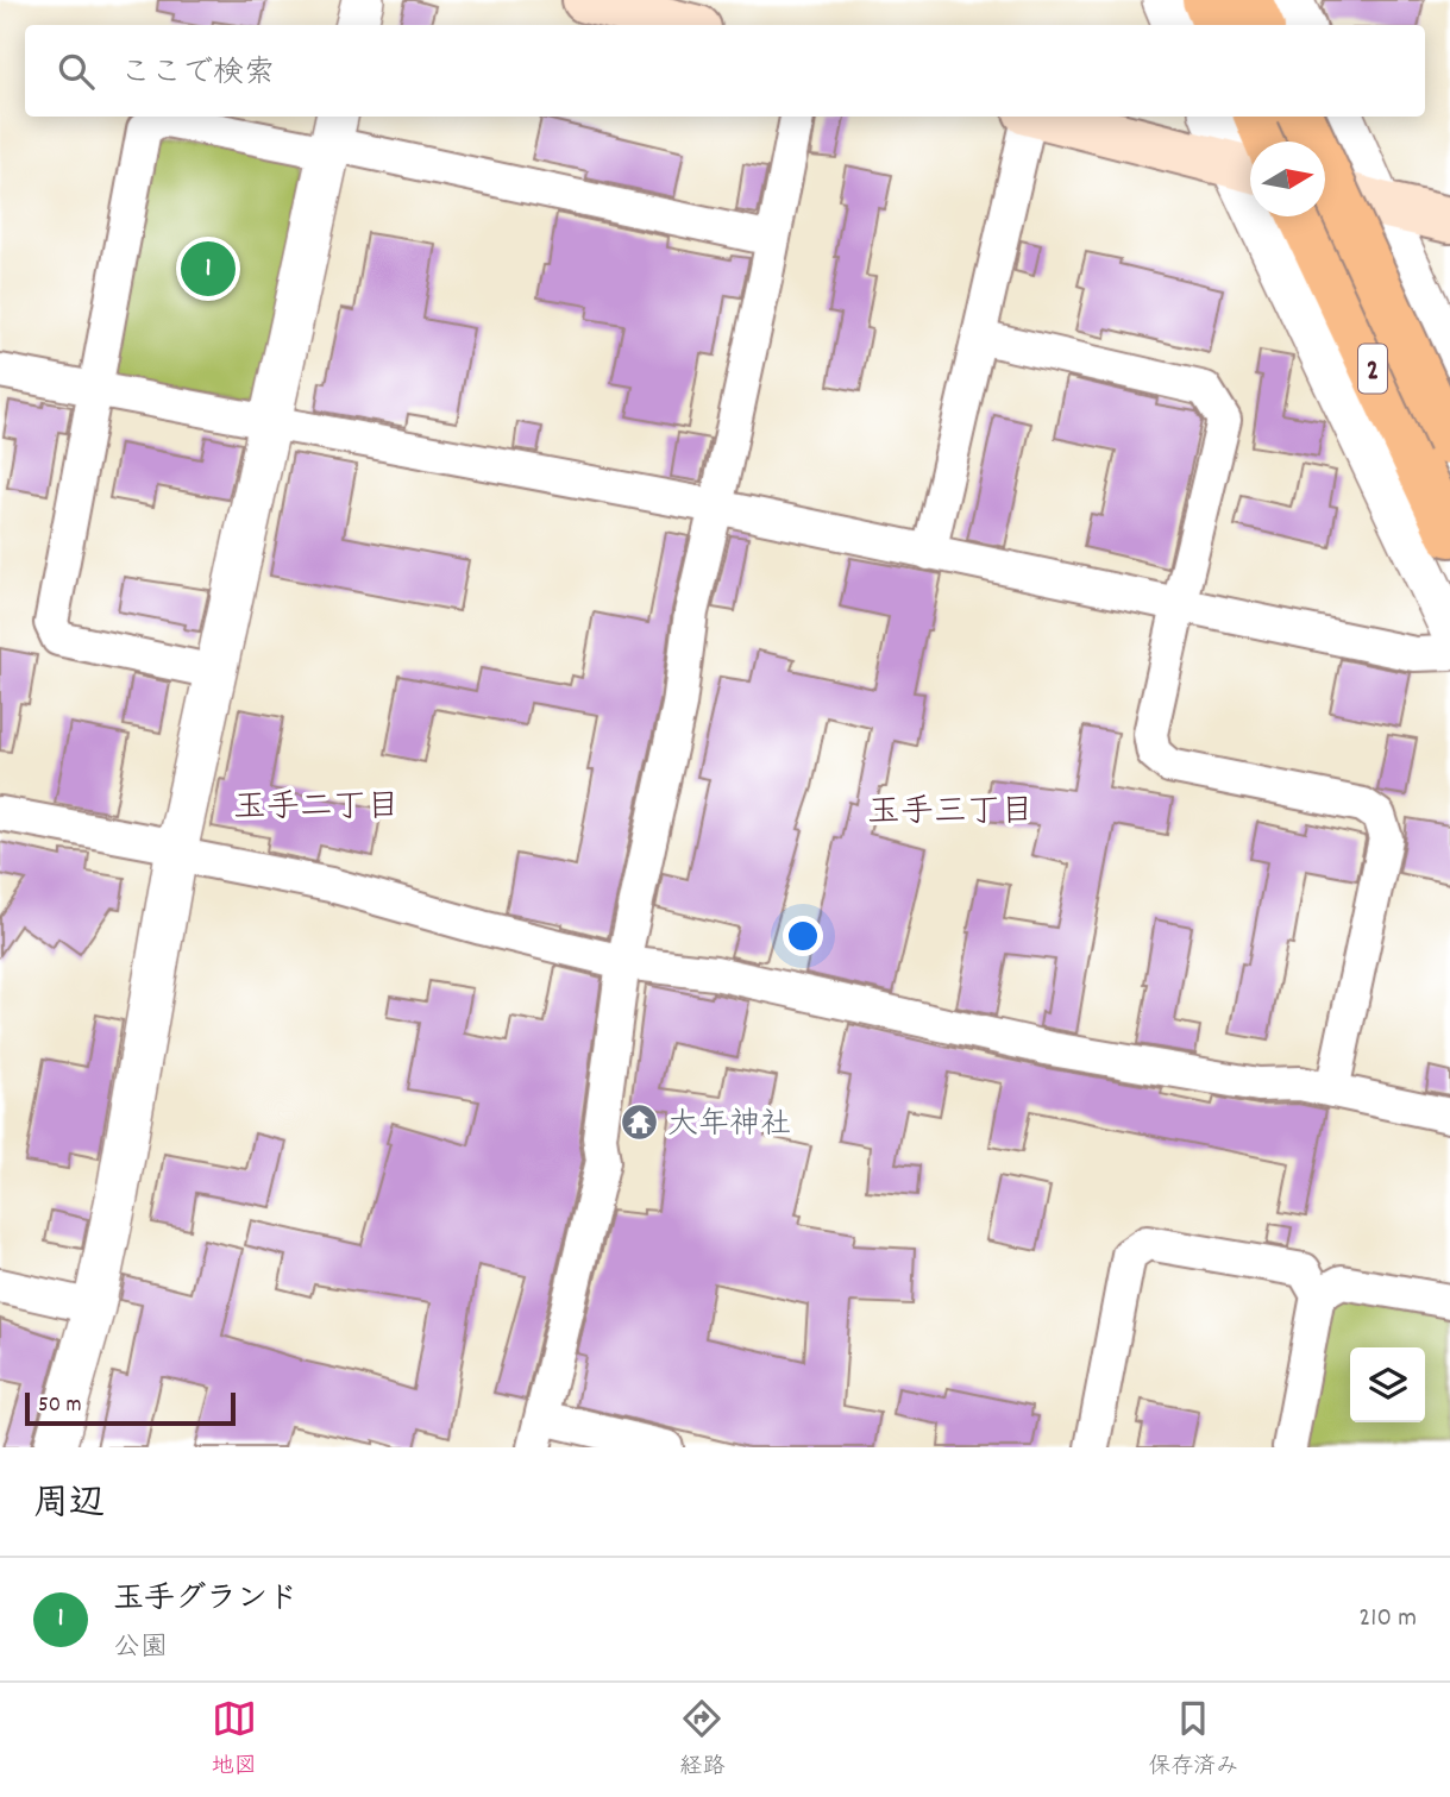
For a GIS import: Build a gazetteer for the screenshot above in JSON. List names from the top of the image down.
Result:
{
  "streets": {
    "highway": ["2"]
  },
  "districts": ["玉手二丁目", "玉手三丁目"],
  "places": {
    "temple": ["大年神社"]
  },
  "scale_bar": "50 m",
  "north": "right",
  "page": {
    "search": "ここで検索",
    "pins": "1",
    "scale": "50 m",
    "heading": "周辺",
    "list": [
      {
        "mark": "1",
        "name": "玉手グランド",
        "note": "公園",
        "value": "210 m"
      }
    ],
    "nav": ["地図", "経路", "保存済み"]
  }
}
